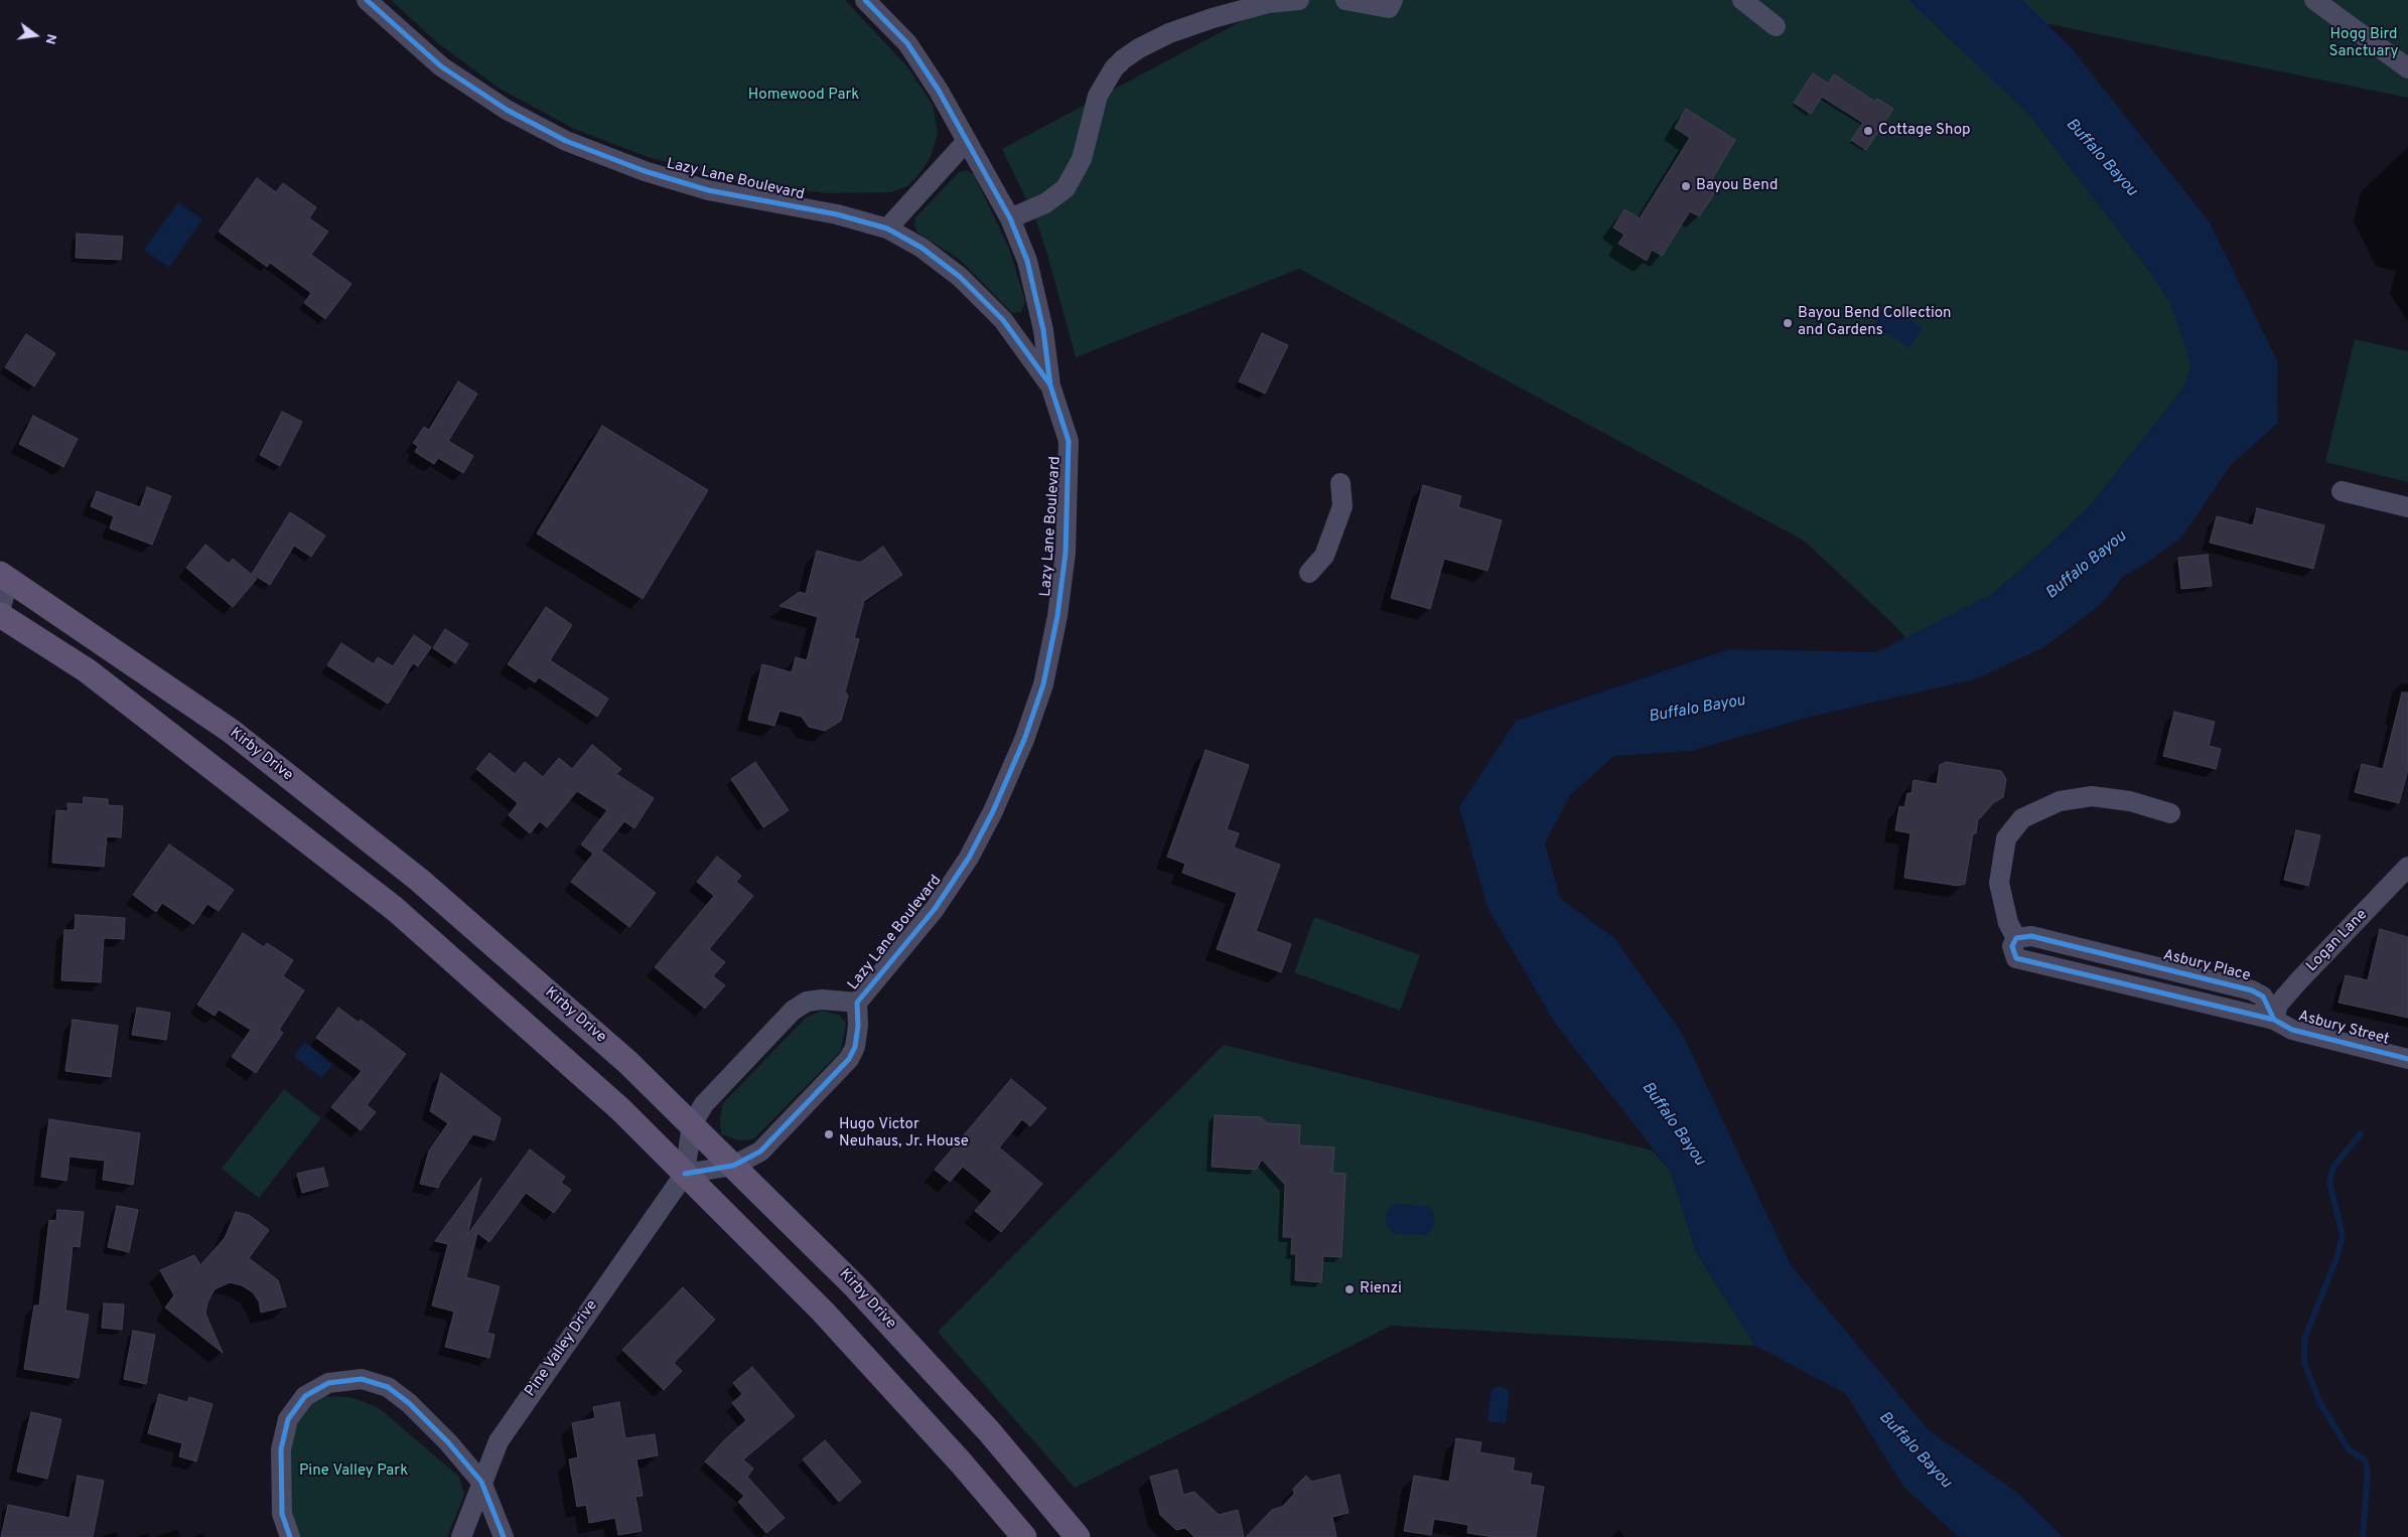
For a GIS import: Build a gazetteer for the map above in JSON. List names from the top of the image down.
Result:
{
  "streets": {
    "main road": ["Kirby Drive"],
    "street": [
      "Lazy Lane Boulevard",
      "Logan Lane",
      "Asbury Place",
      "Asbury Street",
      "Pine Valley Drive"
    ]
  },
  "crossings": [
    ["Lazy Lane Boulevard", "Kirby Drive"],
    ["Lazy Lane Boulevard", "Pine Valley Drive"],
    ["Logan Lane", "Asbury Place"],
    ["Logan Lane", "Asbury Street"],
    ["Asbury Place", "Asbury Street"]
  ],
  "water": ["Buffalo Bayou"],
  "parks": ["Hogg Bird Sanctuary", "Homewood Park", "Pine Valley Park"],
  "places": [
    "Cottage Shop",
    "Bayou Bend",
    "Bayou Bend Collection and Gardens",
    "Hugo Victor Neuhaus, Jr. House",
    "Rienzi"
  ],
  "north": "right"
}
